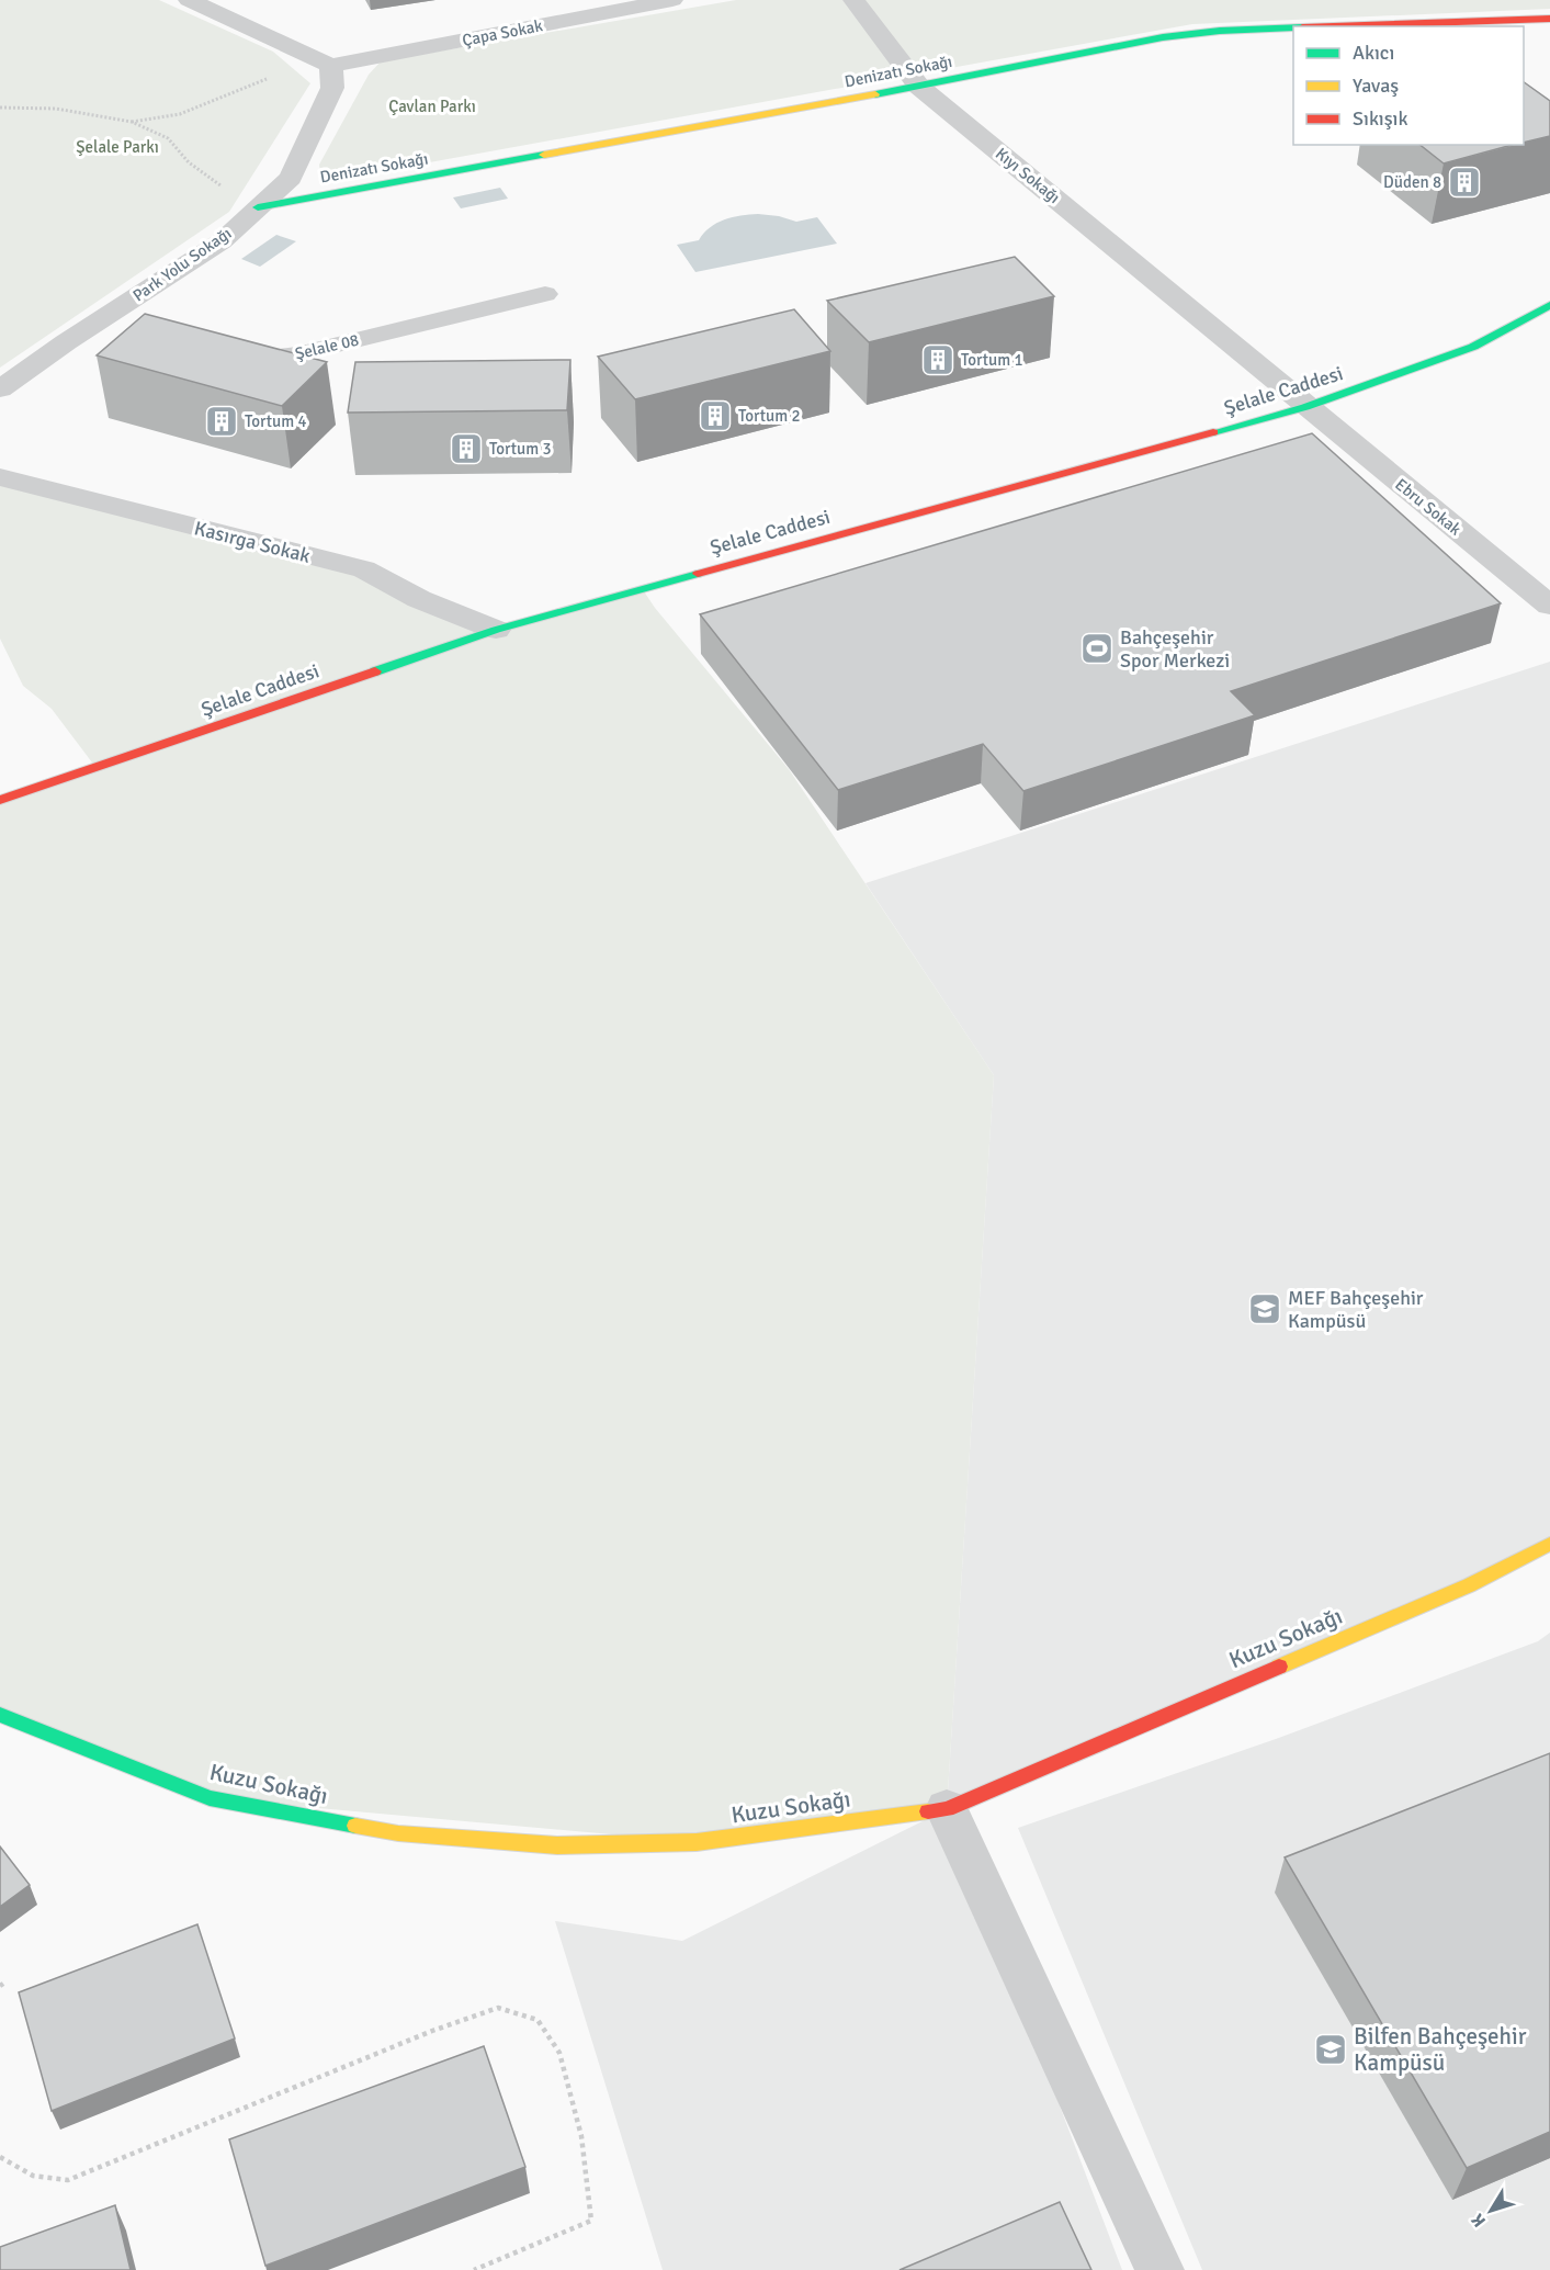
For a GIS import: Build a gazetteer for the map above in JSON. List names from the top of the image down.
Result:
{
  "streets": {
    "street": [
      "Çapa Sokak",
      "Denizatı Sokağı",
      "Kıyı Sokağı",
      "Park Yolu Sokağı",
      "Şelale 08",
      "Şelale Caddesi",
      "Ebru Sokak",
      "Kasırga Sokak",
      "Kuzu Sokağı"
    ]
  },
  "crossings": [
    ["Çapa Sokak", "Park Yolu Sokağı"],
    ["Denizatı Sokağı", "Kıyı Sokağı"],
    ["Denizatı Sokağı", "Park Yolu Sokağı"],
    ["Kıyı Sokağı", "Şelale Caddesi"],
    ["Kıyı Sokağı", "Ebru Sokak"],
    ["Şelale Caddesi", "Ebru Sokak"],
    ["Şelale Caddesi", "Kasırga Sokak"]
  ],
  "parks": ["Çavlan Parkı", "Şelale Parkı"],
  "places": {
    "building": [
      "Düden 8",
      "Tortum 1",
      "Tortum 2",
      "Tortum 4",
      "Tortum 3"
    ],
    "sports": ["Bahçeşehir Spor Merkezi"],
    "school or university": ["MEF Bahçeşehir Kampüsü", "Bilfen Bahçeşehir Kampüsü"]
  },
  "legend": ["Akıcı", "Yavaş", "Sıkışık"],
  "north": "bottom left"
}
